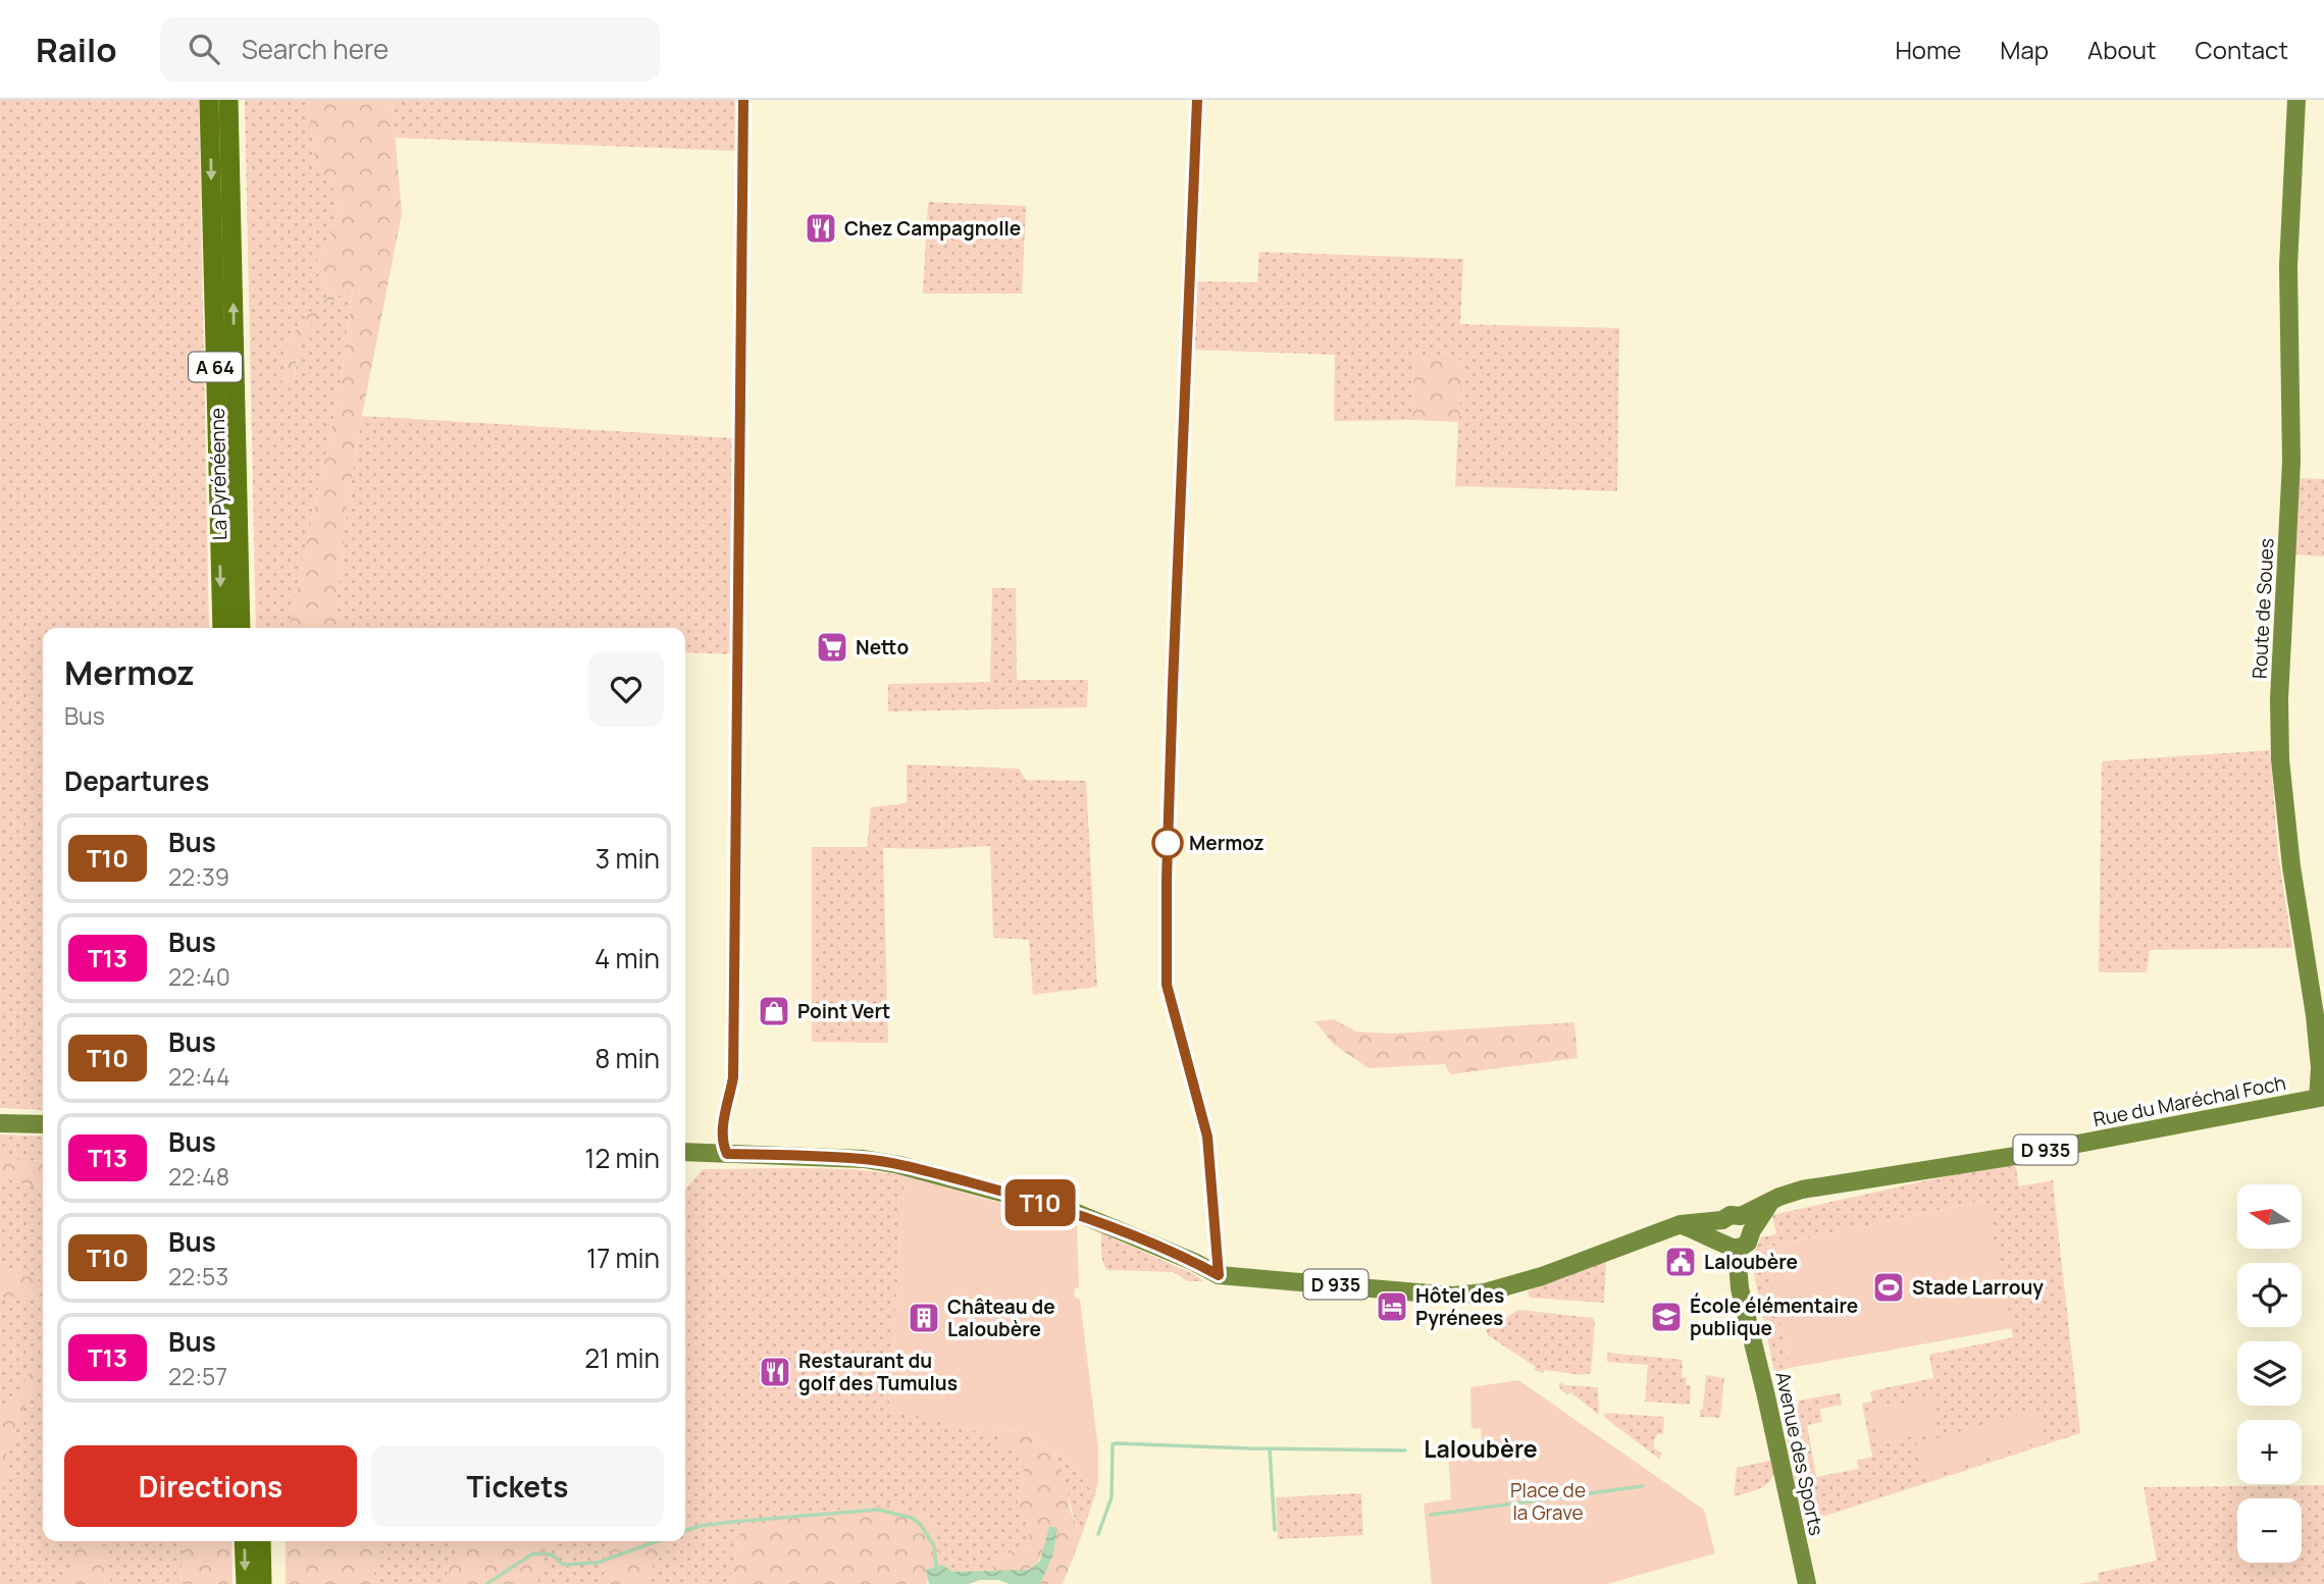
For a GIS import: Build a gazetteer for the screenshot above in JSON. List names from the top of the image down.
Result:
{
  "streets": {
    "highway": ["A 64", "La Pyrénéenne"],
    "main road": [
      "Route de Soues",
      "Rue du Maréchal Foch",
      "D 935",
      "Avenue des Sports"
    ]
  },
  "crossings": [
    ["Route de Soues", "Rue du Maréchal Foch"],
    ["Rue du Maréchal Foch", "Avenue des Sports"]
  ],
  "districts": ["Laloubère"],
  "parks": ["Place de la Grave"],
  "places": {
    "restaurant": ["Chez Campagnolle", "Restaurant du golf des Tumulus"],
    "supermarket": ["Netto"],
    "other": ["Mermoz"],
    "shop": ["Point Vert"],
    "public building": ["Laloubère"],
    "sports": ["Stade Larrouy"],
    "hotel": ["Hôtel des Pyrénees"],
    "school or university": ["École élémentaire publique"],
    "building": ["Château de Laloubère"]
  },
  "lines": ["bus line T10"],
  "north": "left",
  "page": {
    "header": "Railo",
    "search": "Search here",
    "nav": [
      "Home",
      "Map",
      "About",
      "Contact"
    ],
    "on_map": "T10",
    "heading": [
      ["Mermoz", "Bus"],
      "Departures"
    ],
    "list": [
      {
        "mark": "T10",
        "name": "Bus",
        "note": "22:39",
        "value": "3 min"
      },
      {
        "mark": "T13",
        "name": "Bus",
        "note": "22:40",
        "value": "4 min"
      },
      {
        "mark": "T10",
        "name": "Bus",
        "note": "22:44",
        "value": "8 min"
      },
      {
        "mark": "T13",
        "name": "Bus",
        "note": "22:48",
        "value": "12 min"
      },
      {
        "mark": "T10",
        "name": "Bus",
        "note": "22:53",
        "value": "17 min"
      },
      {
        "mark": "T13",
        "name": "Bus",
        "note": "22:57",
        "value": "21 min"
      }
    ],
    "map_buttons": ["+", "−"],
    "buttons": ["Directions", "Tickets"]
  }
}
